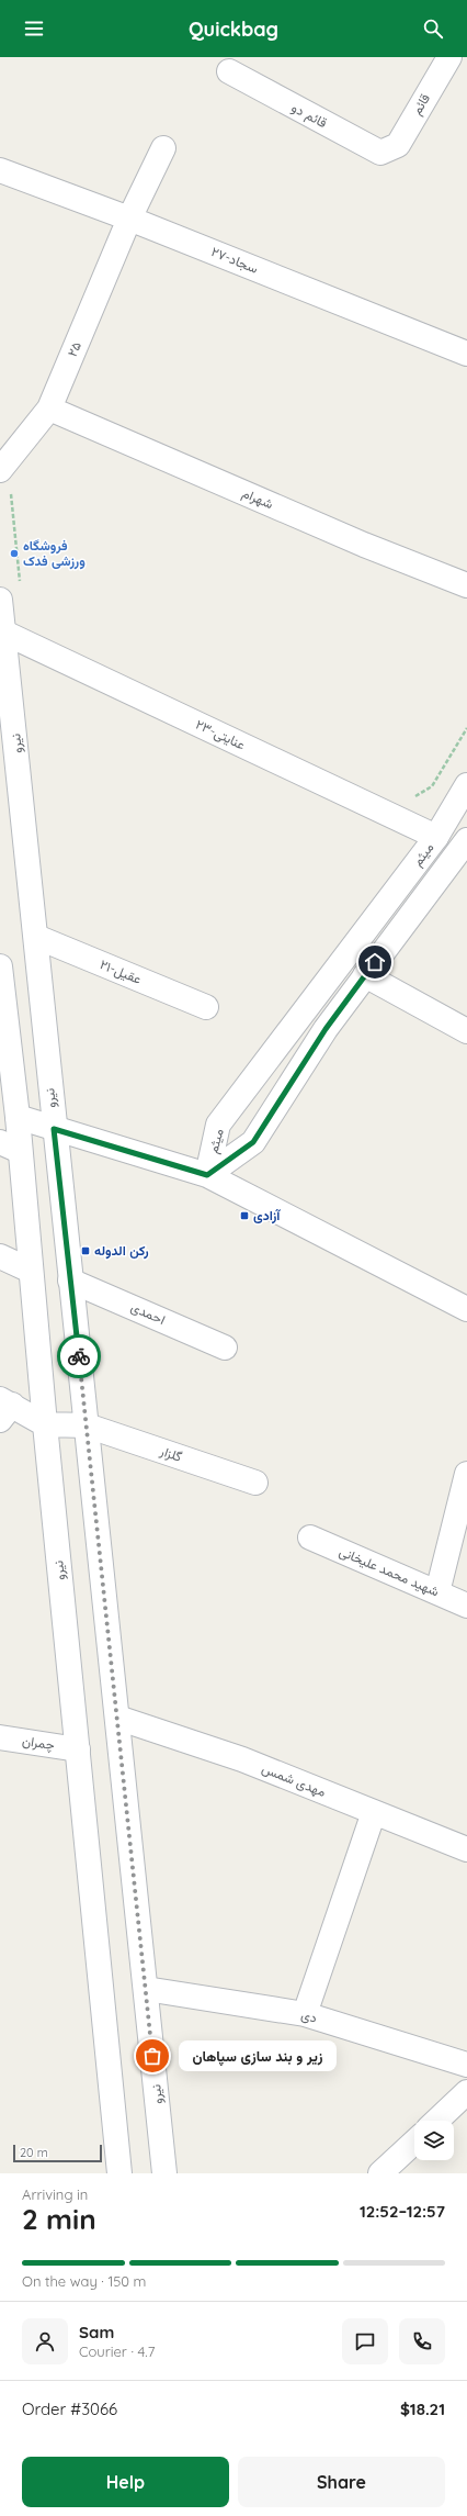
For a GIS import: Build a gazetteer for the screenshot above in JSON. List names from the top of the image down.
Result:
{
  "streets": {
    "street": [
      "قائم",
      "قائم دو",
      "۲۷-سجاد",
      "۲۵",
      "شهرام",
      "۲۳-عنایتی",
      "نیرو",
      "میثم",
      "۲۱-عقیل",
      "احمدی",
      "گلزار",
      "شهید محمد علیخانی",
      "چمران",
      "مهدی شمس",
      "دی"
    ]
  },
  "crossings": [
    ["قائم", "قائم دو"],
    ["۲۷-سجاد", "۲۵"],
    ["۲۵", "شهرام"],
    ["۲۳-عنایتی", "نیرو"],
    ["۲۳-عنایتی", "میثم"],
    ["نیرو", "۲۱-عقیل"],
    ["نیرو", "احمدی"],
    ["نیرو", "گلزار"],
    ["نیرو", "چمران"],
    ["نیرو", "مهدی شمس"],
    ["نیرو", "دی"]
  ],
  "places": {
    "other": ["فروشگاه ورزشی فدک", "زیر و بند سازی سپاهان"],
    "transit": ["آزادی", "رکن الدوله"]
  },
  "scale_bar": "20 m",
  "page": {
    "header": "Quickbag",
    "bubble": "زیر و بند سازی سپاهان",
    "scale": "20 m",
    "heading": ["2 min", "Arriving in", "12:52–12:57"],
    "panel": [
      "Sam",
      "Courier · 4.7",
      "Order #3066",
      "$18.21"
    ],
    "bar": "On the way · 150 m",
    "buttons": ["Help", "Share"]
  }
}
